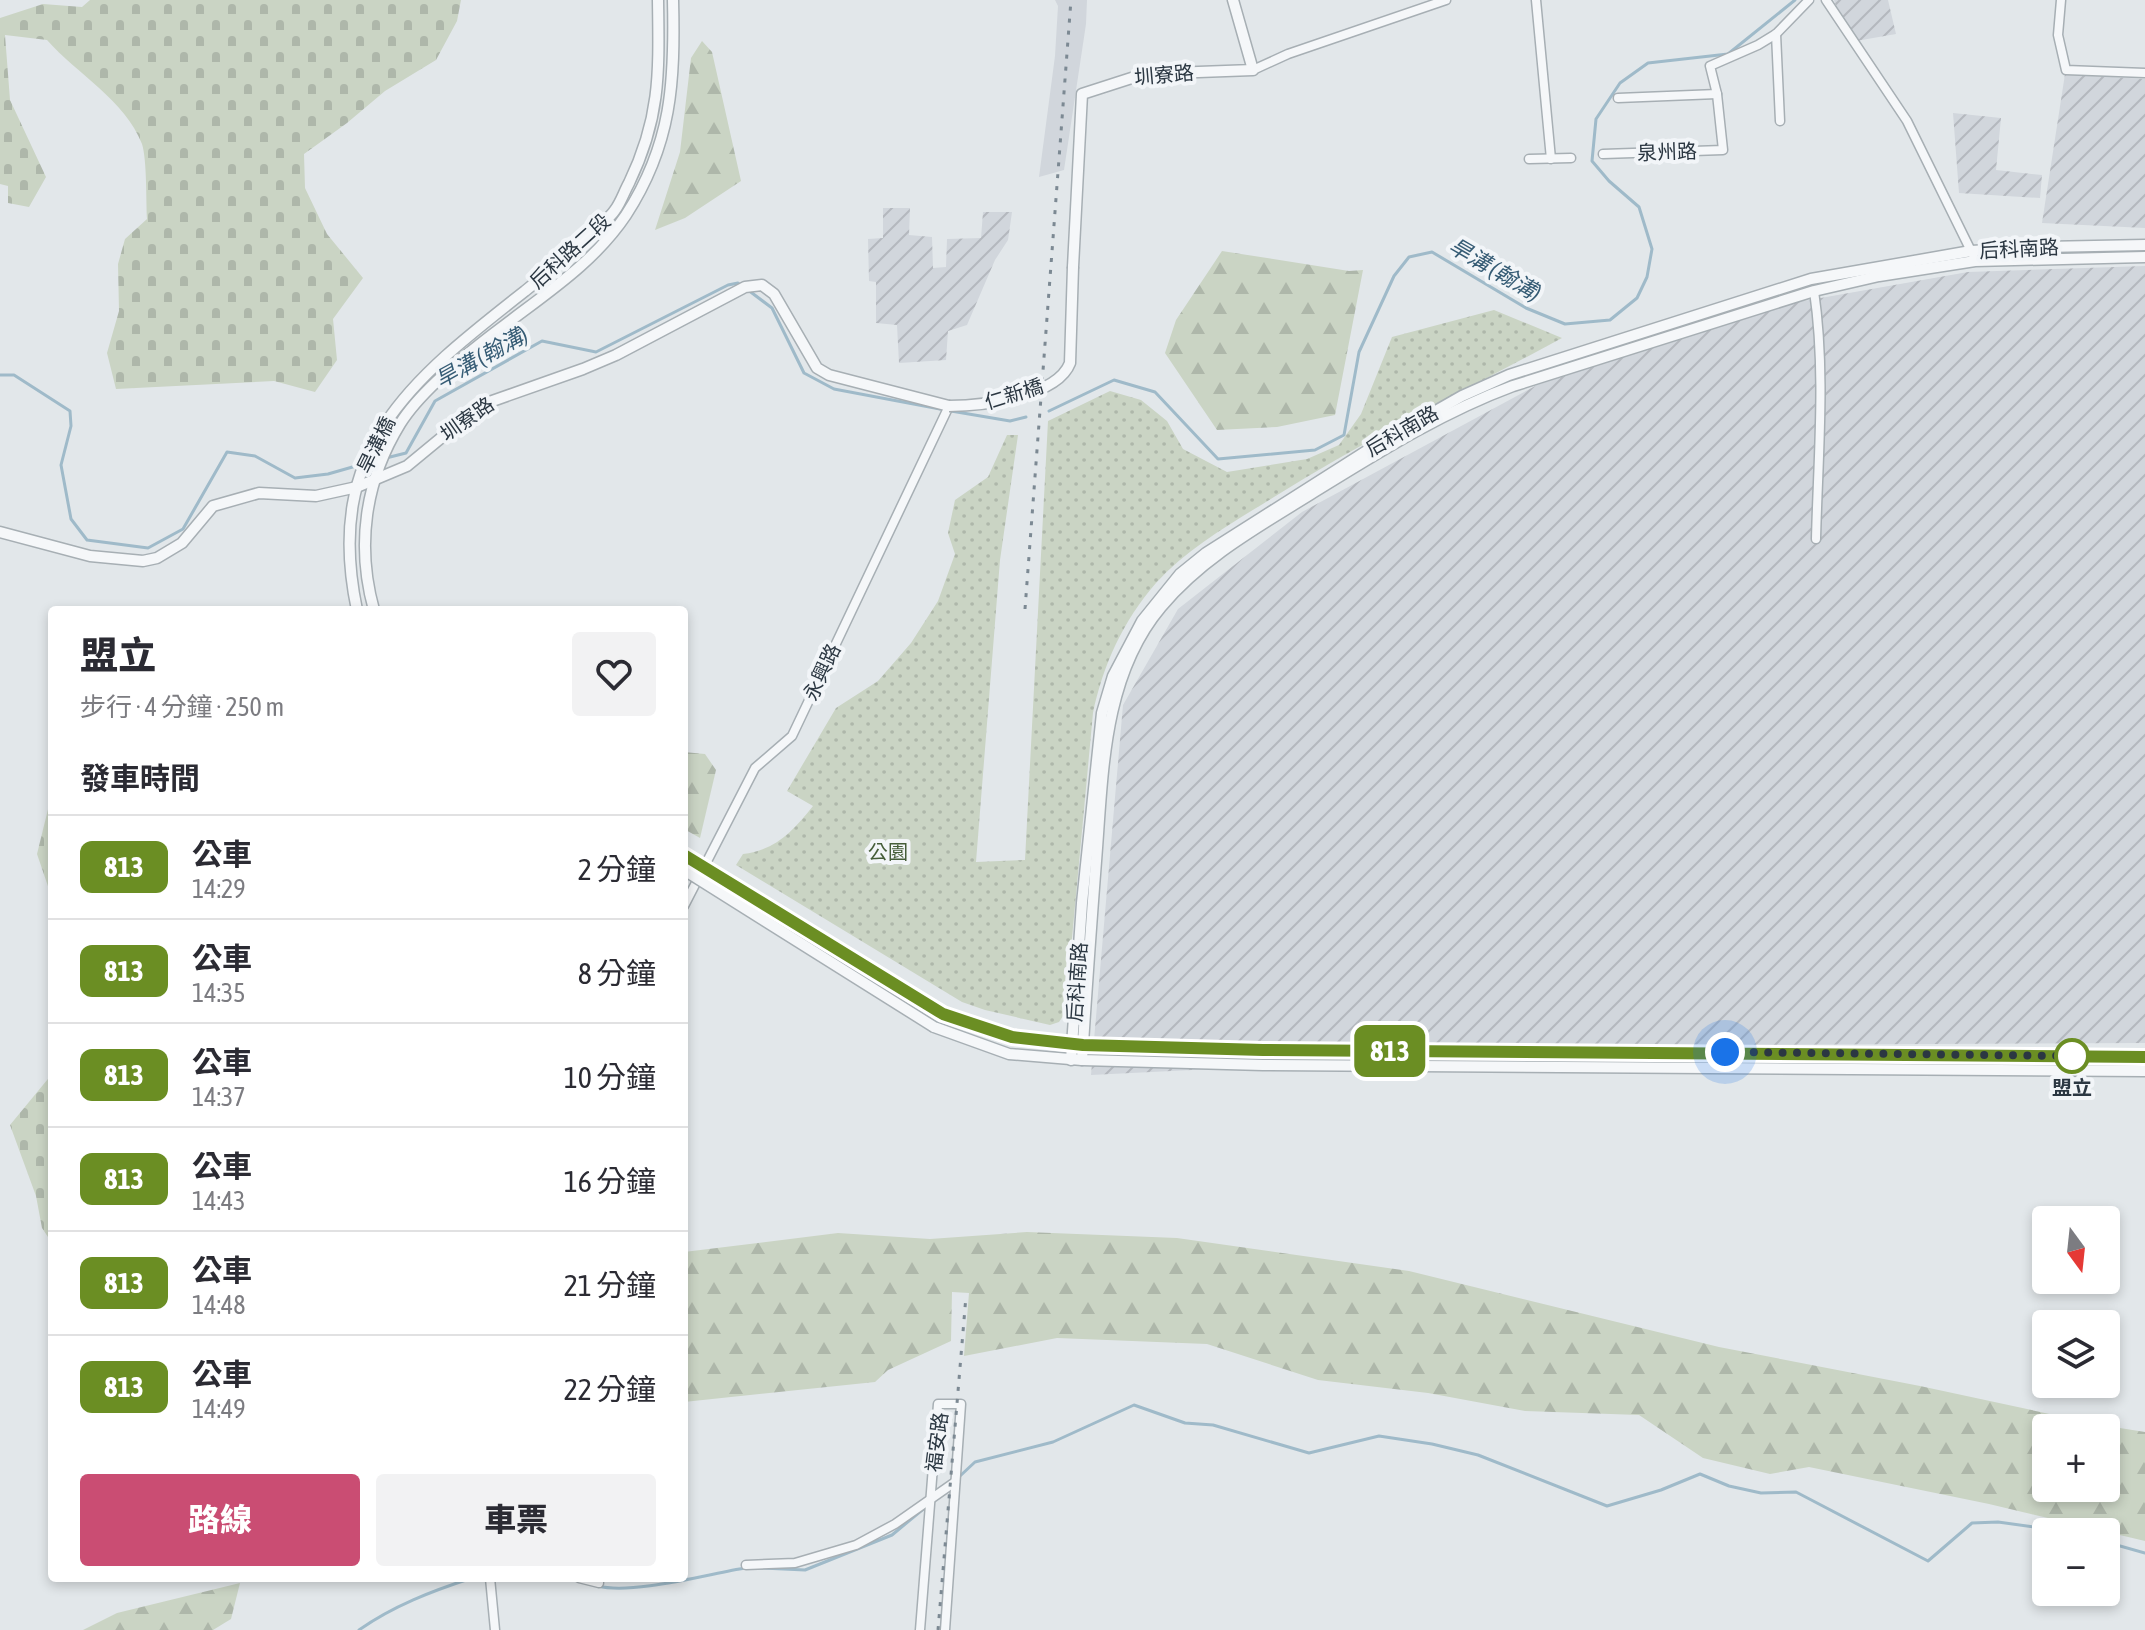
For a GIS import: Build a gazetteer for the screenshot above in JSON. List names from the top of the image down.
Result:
{
  "streets": {
    "street": [
      "圳寮路",
      "泉州路",
      "后科南路",
      "后科路二段",
      "仁新橋",
      "旱溝橋",
      "永興路",
      "福安路"
    ]
  },
  "crossings": [
    ["圳寮路", "仁新橋"],
    ["圳寮路", "旱溝橋"],
    ["圳寮路", "永興路"],
    ["后科路二段", "旱溝橋"],
    ["仁新橋", "永興路"]
  ],
  "water": ["旱溝 (翰溝)"],
  "parks": ["公園"],
  "places": ["盟立"],
  "lines": ["bus line 813"],
  "north": "bottom",
  "page": {
    "on_map": "813",
    "heading": [
      ["盟立", "步行 · 4 分鐘 · 250 m"],
      "發車時間"
    ],
    "list": [
      {
        "mark": "813",
        "name": "公車",
        "note": "14:29",
        "value": "2 分鐘"
      },
      {
        "mark": "813",
        "name": "公車",
        "note": "14:35",
        "value": "8 分鐘"
      },
      {
        "mark": "813",
        "name": "公車",
        "note": "14:37",
        "value": "10 分鐘"
      },
      {
        "mark": "813",
        "name": "公車",
        "note": "14:43",
        "value": "16 分鐘"
      },
      {
        "mark": "813",
        "name": "公車",
        "note": "14:48",
        "value": "21 分鐘"
      },
      {
        "mark": "813",
        "name": "公車",
        "note": "14:49",
        "value": "22 分鐘"
      }
    ],
    "map_buttons": ["+", "−"],
    "buttons": ["路線", "車票"]
  }
}
